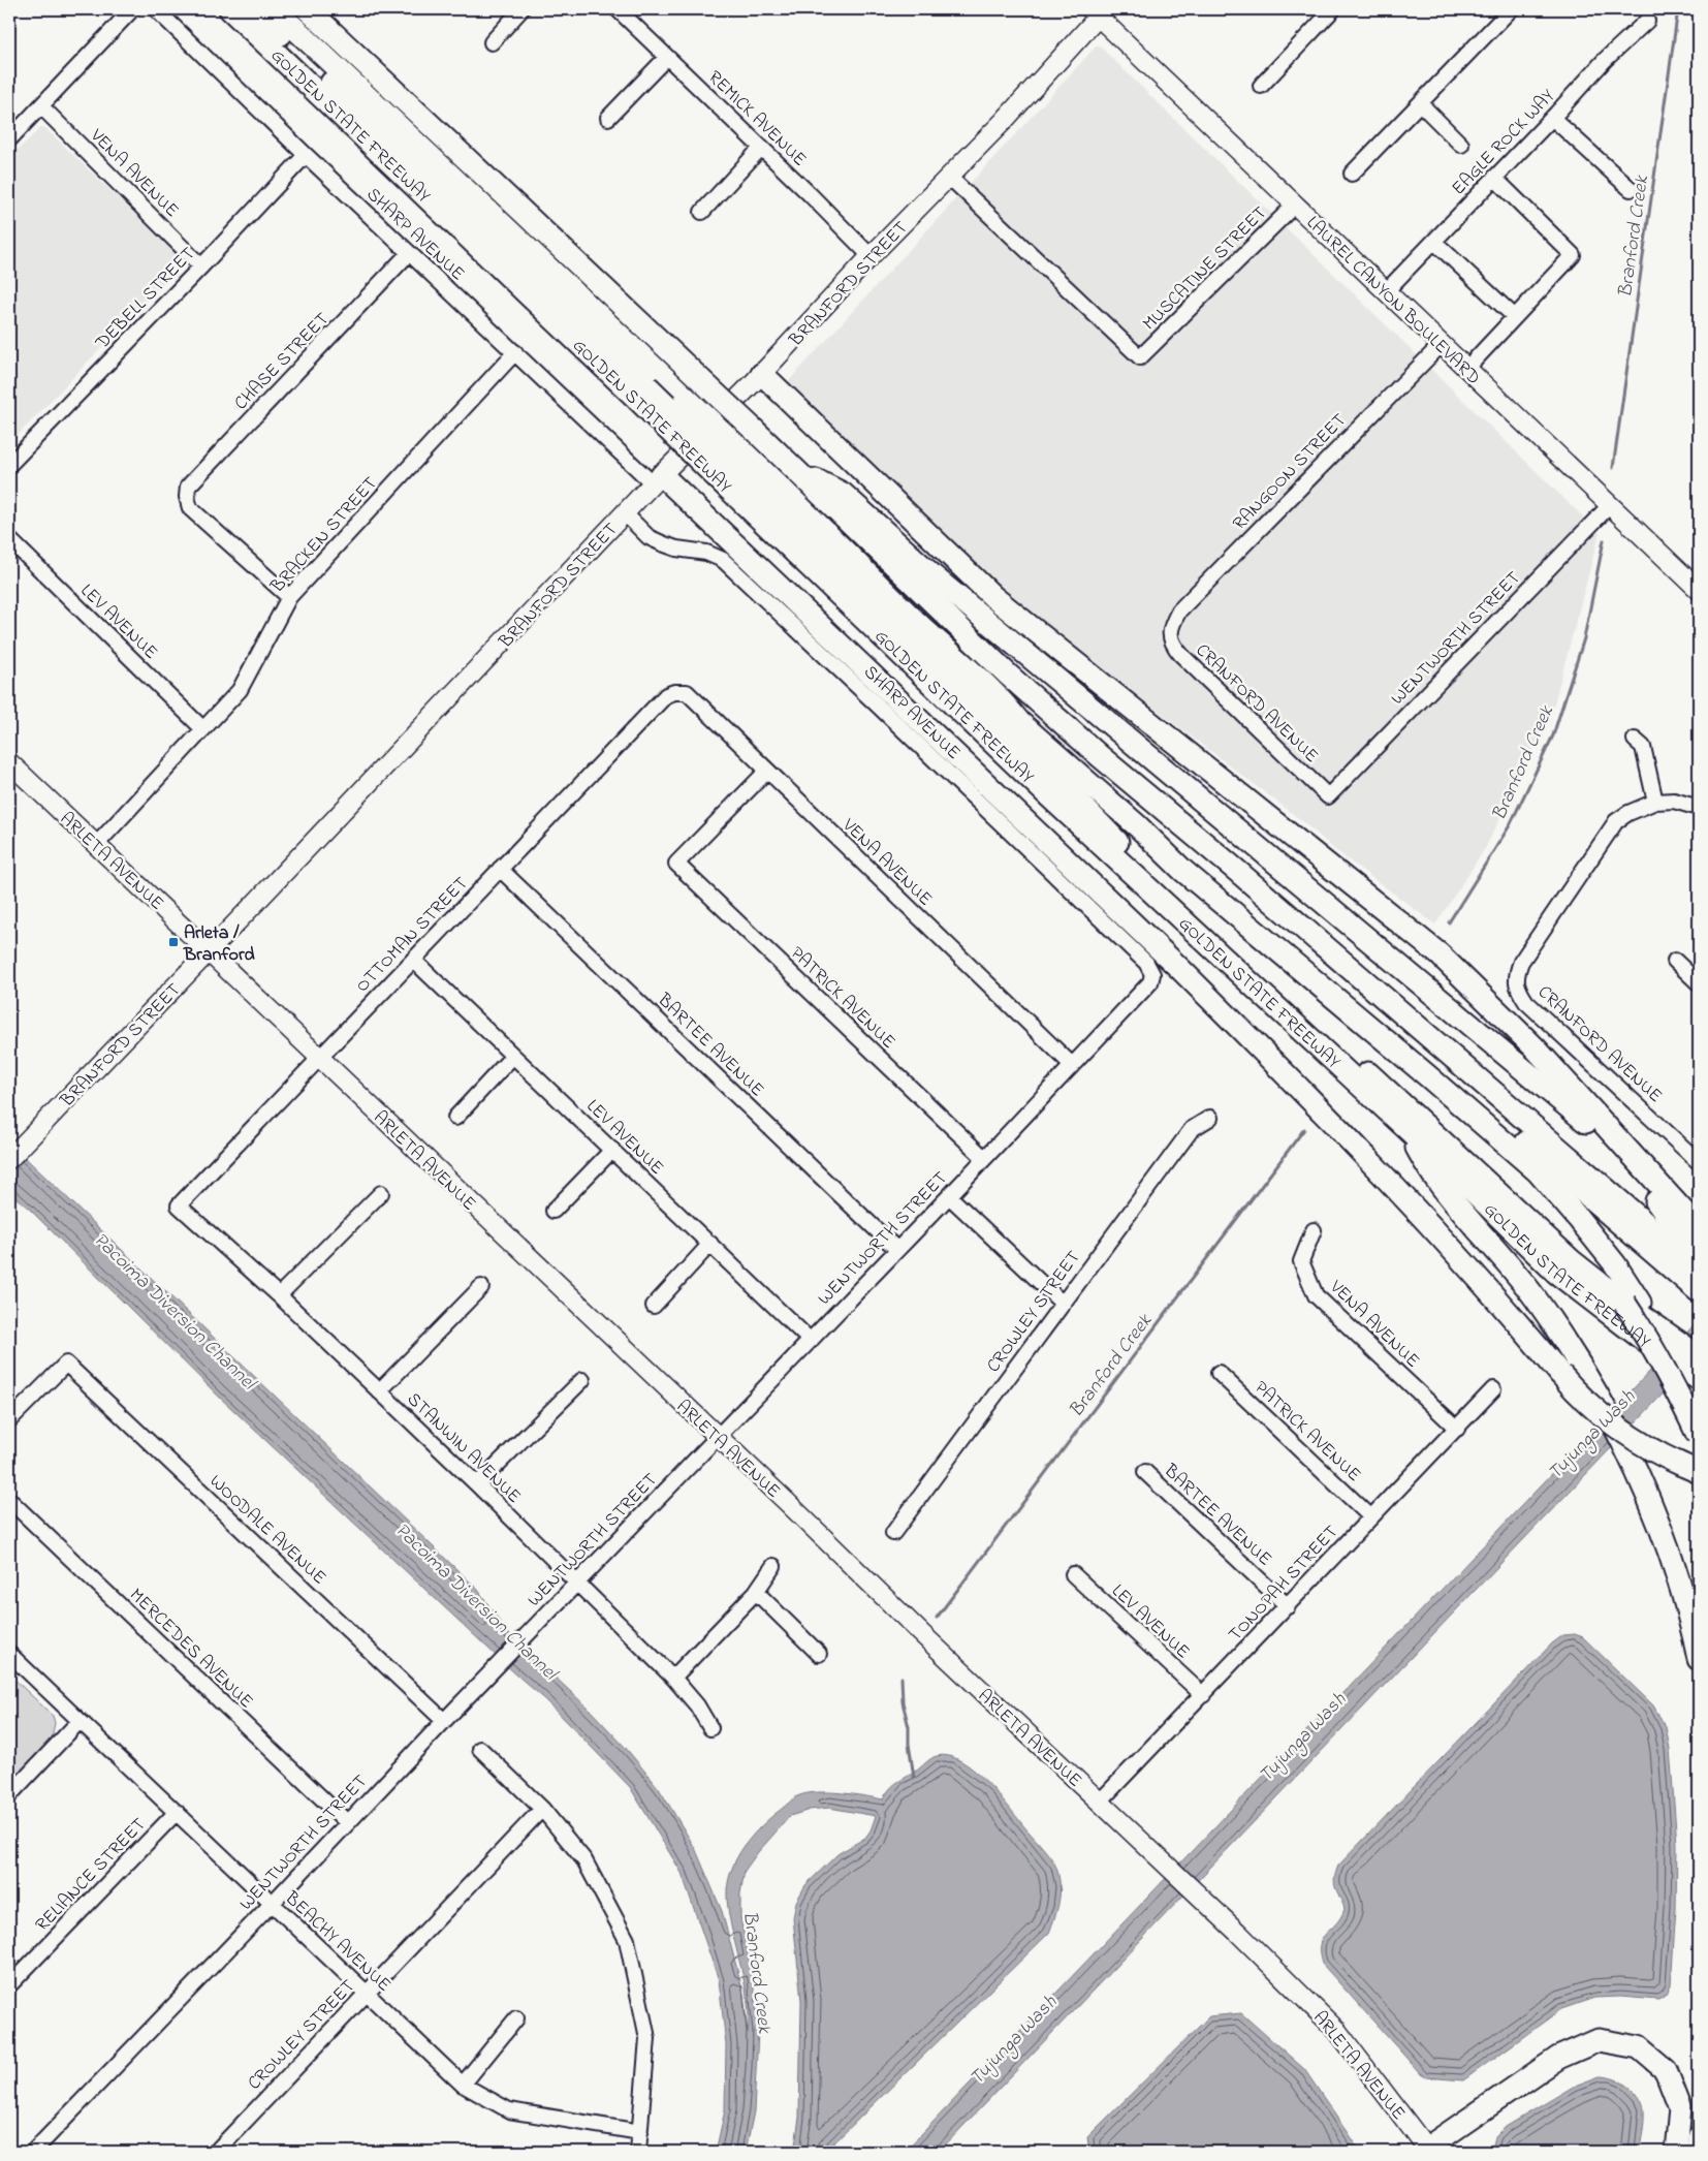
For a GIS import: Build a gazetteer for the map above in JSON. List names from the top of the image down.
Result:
{
  "streets": {
    "highway": ["GOLDEN STATE FREEWAY"],
    "main road": ["BRANFORD STREET", "LAUREL CANYON BOULEVARD", "ARLETA AVENUE"],
    "street": [
      "REMICK AVENUE",
      "EAGLE ROCK WAY",
      "VENA AVENUE",
      "SHARP AVENUE",
      "MUSCATINE STREET",
      "DEBELL STREET",
      "CHASE STREET",
      "RANGOON STREET",
      "BRACKEN STREET",
      "LEV AVENUE",
      "WENTWORTH STREET",
      "CRANFORD AVENUE",
      "OTTOMAN STREET",
      "PATRICK AVENUE",
      "BARTEE AVENUE",
      "CROWLEY STREET",
      "STANWIN AVENUE",
      "WOODALE AVENUE",
      "TONOPAH STREET",
      "MERCEDES AVENUE",
      "RELIANCE STREET",
      "BEACHY AVENUE"
    ]
  },
  "crossings": [
    ["REMICK AVENUE", "BRANFORD STREET"],
    ["EAGLE ROCK WAY", "LAUREL CANYON BOULEVARD"],
    ["VENA AVENUE", "DEBELL STREET"],
    ["VENA AVENUE", "WENTWORTH STREET"],
    ["VENA AVENUE", "OTTOMAN STREET"],
    ["VENA AVENUE", "PATRICK AVENUE"],
    ["VENA AVENUE", "TONOPAH STREET"],
    ["SHARP AVENUE", "BRANFORD STREET"],
    ["SHARP AVENUE", "DEBELL STREET"],
    ["SHARP AVENUE", "CHASE STREET"],
    ["SHARP AVENUE", "BRACKEN STREET"],
    ["SHARP AVENUE", "WENTWORTH STREET"],
    ["MUSCATINE STREET", "BRANFORD STREET"],
    ["MUSCATINE STREET", "LAUREL CANYON BOULEVARD"],
    ["BRANFORD STREET", "LAUREL CANYON BOULEVARD"],
    ["BRANFORD STREET", "ARLETA AVENUE"],
    ["LAUREL CANYON BOULEVARD", "RANGOON STREET"],
    ["LAUREL CANYON BOULEVARD", "WENTWORTH STREET"],
    ["CHASE STREET", "BRACKEN STREET"],
    ["RANGOON STREET", "CRANFORD AVENUE"],
    ["BRACKEN STREET", "LEV AVENUE"],
    ["BRACKEN STREET", "ARLETA AVENUE"],
    ["LEV AVENUE", "WENTWORTH STREET"],
    ["LEV AVENUE", "OTTOMAN STREET"],
    ["LEV AVENUE", "TONOPAH STREET"],
    ["WENTWORTH STREET", "CRANFORD AVENUE"],
    ["WENTWORTH STREET", "ARLETA AVENUE"],
    ["WENTWORTH STREET", "PATRICK AVENUE"],
    ["WENTWORTH STREET", "BARTEE AVENUE"],
    ["WENTWORTH STREET", "STANWIN AVENUE"],
    ["WENTWORTH STREET", "WOODALE AVENUE"],
    ["WENTWORTH STREET", "MERCEDES AVENUE"],
    ["WENTWORTH STREET", "BEACHY AVENUE"],
    ["ARLETA AVENUE", "OTTOMAN STREET"],
    ["ARLETA AVENUE", "TONOPAH STREET"],
    ["OTTOMAN STREET", "BARTEE AVENUE"],
    ["OTTOMAN STREET", "STANWIN AVENUE"],
    ["PATRICK AVENUE", "TONOPAH STREET"],
    ["BARTEE AVENUE", "TONOPAH STREET"],
    ["CROWLEY STREET", "BEACHY AVENUE"],
    ["RELIANCE STREET", "BEACHY AVENUE"]
  ],
  "water": ["Branford Creek", "Pacoima Diversion Channel", "Tujunga Wash"],
  "places": {
    "transit": ["Arleta / Branford"]
  }
}
